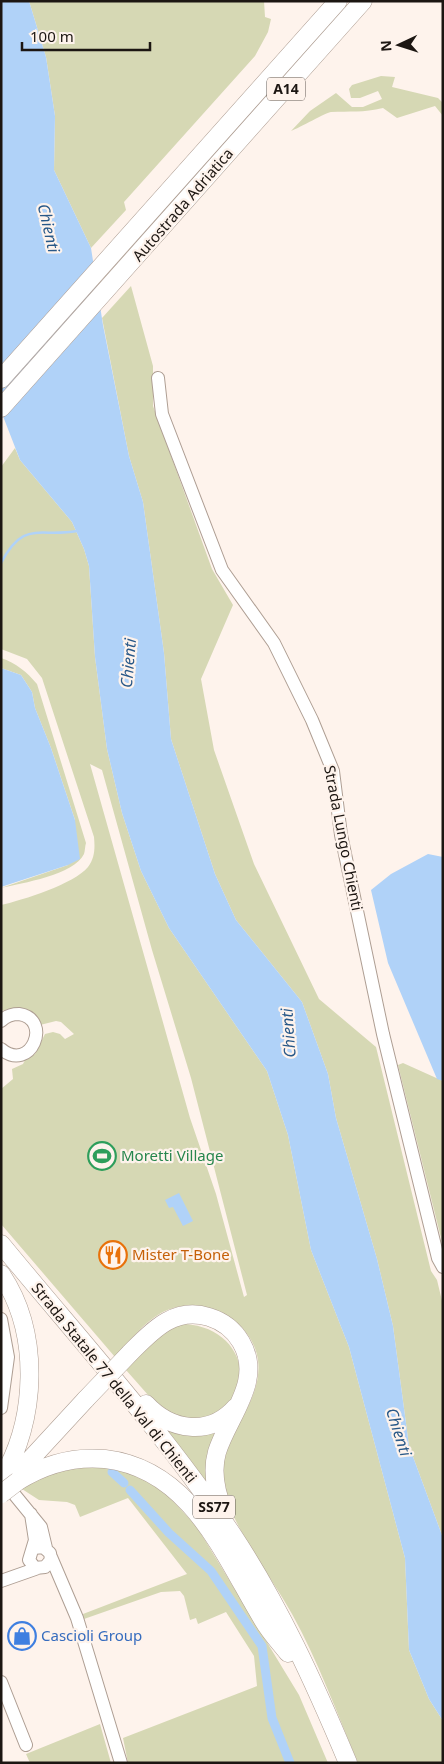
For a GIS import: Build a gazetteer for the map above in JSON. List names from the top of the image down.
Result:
{
  "streets": {
    "highway": [
      "A14",
      "Autostrada Adriatica",
      "Strada Statale 77 della Val di Chienti",
      "SS77"
    ],
    "street": ["Strada Lungo Chienti"]
  },
  "water": ["Chienti"],
  "places": {
    "sports": ["Moretti Village"],
    "restaurant": ["Mister T-Bone"],
    "shop": ["Cascioli Group"]
  },
  "scale_bar": "100 m",
  "north": "left"
}
